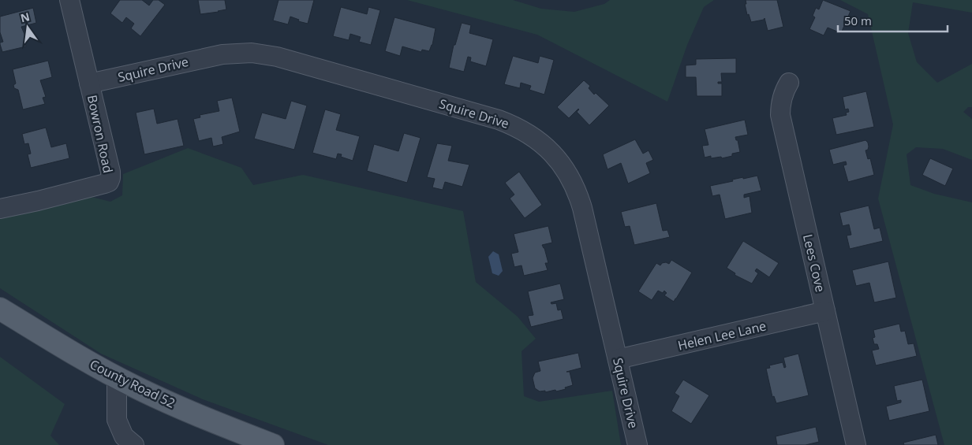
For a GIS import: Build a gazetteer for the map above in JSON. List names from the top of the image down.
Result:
{
  "streets": {
    "main road": ["County Road 52"],
    "street": [
      "Squire Drive",
      "Bowron Road",
      "Lees Cove",
      "Helen Lee Lane"
    ]
  },
  "crossings": [
    ["Squire Drive", "Bowron Road"],
    ["Squire Drive", "Helen Lee Lane"],
    ["Lees Cove", "Helen Lee Lane"]
  ],
  "scale_bar": "50 m",
  "north": "top"
}
